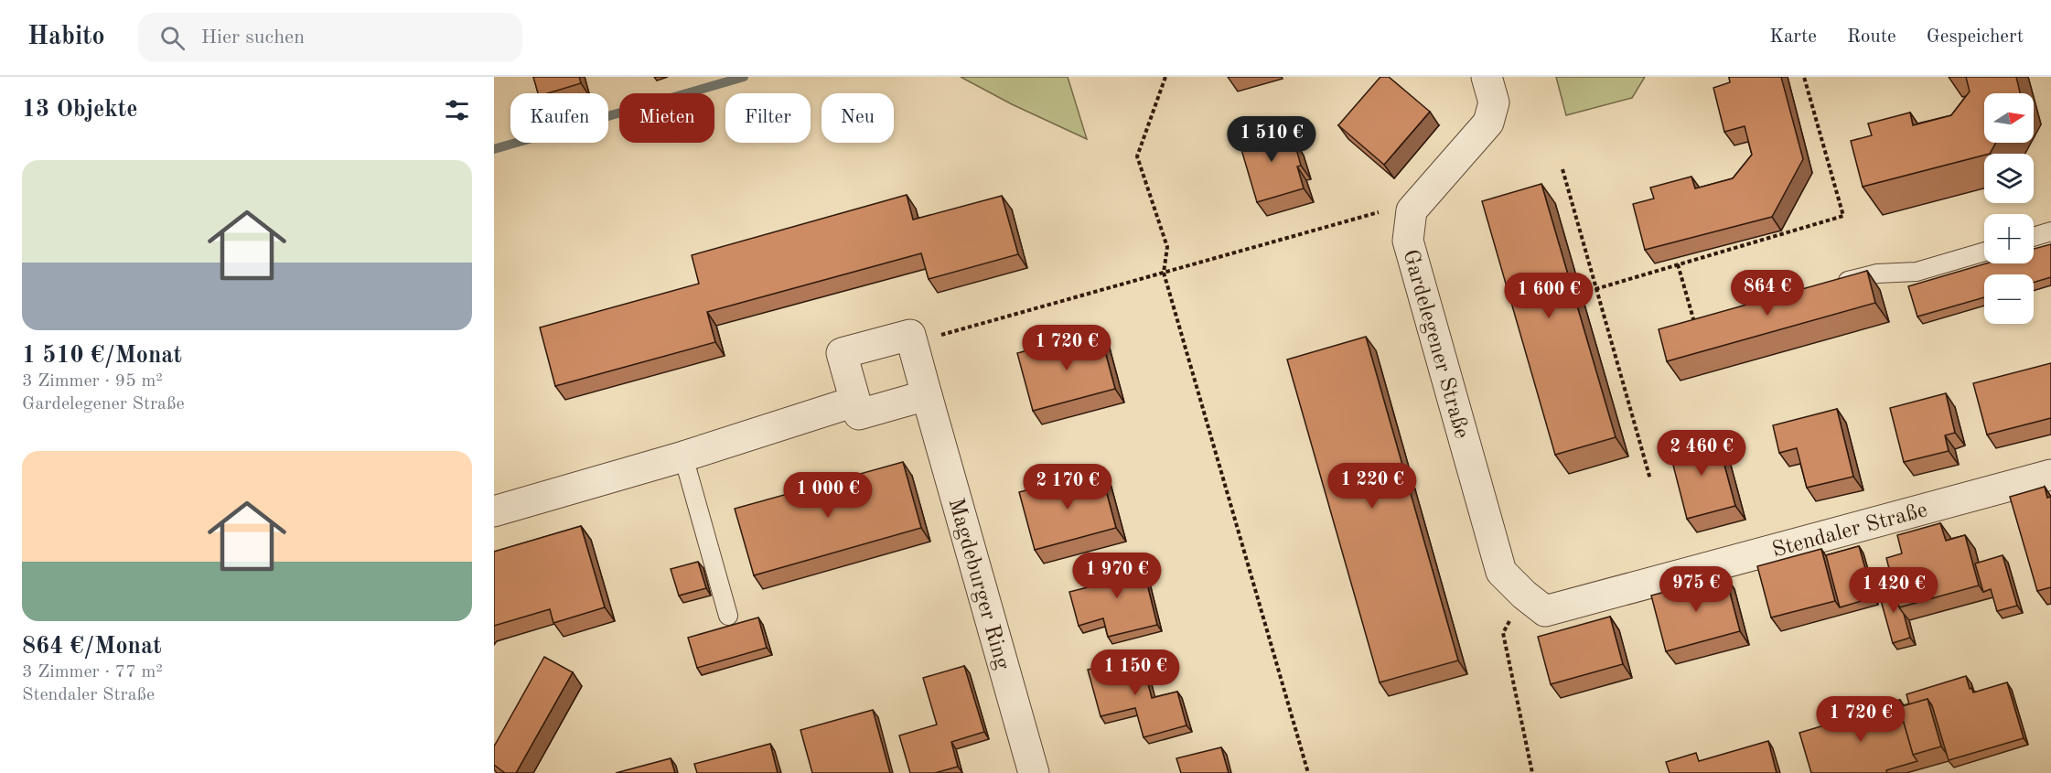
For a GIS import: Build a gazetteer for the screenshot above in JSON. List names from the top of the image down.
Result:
{
  "streets": {
    "street": ["Gardelegener Straße", "Stendaler Straße", "Magdeburger Ring"]
  },
  "crossings": [
    ["Gardelegener Straße", "Stendaler Straße"]
  ],
  "north": "right",
  "page": {
    "header": "Habito",
    "search": "Hier suchen",
    "nav": ["Karte", "Route", "Gespeichert"],
    "heading": "13 Objekte",
    "map_buttons": ["+", "−"],
    "chip": [
      "Kaufen",
      "Mieten",
      "Filter",
      "Neu"
    ],
    "price": [
      "1 510 €",
      "864 €",
      "1 600 €",
      "1 720 €",
      "2 460 €",
      "1 220 €",
      "2 170 €",
      "1 000 €",
      "1 970 €",
      "975 €",
      "1 420 €",
      "1 150 €",
      "1 720 €"
    ],
    "list": [
      {
        "name": "1 510 €/Monat",
        "note": "3 Zimmer · 95 m² · Gardelegener Straße"
      },
      {
        "name": "864 €/Monat",
        "note": "3 Zimmer · 77 m² · Stendaler Straße"
      }
    ]
  }
}
